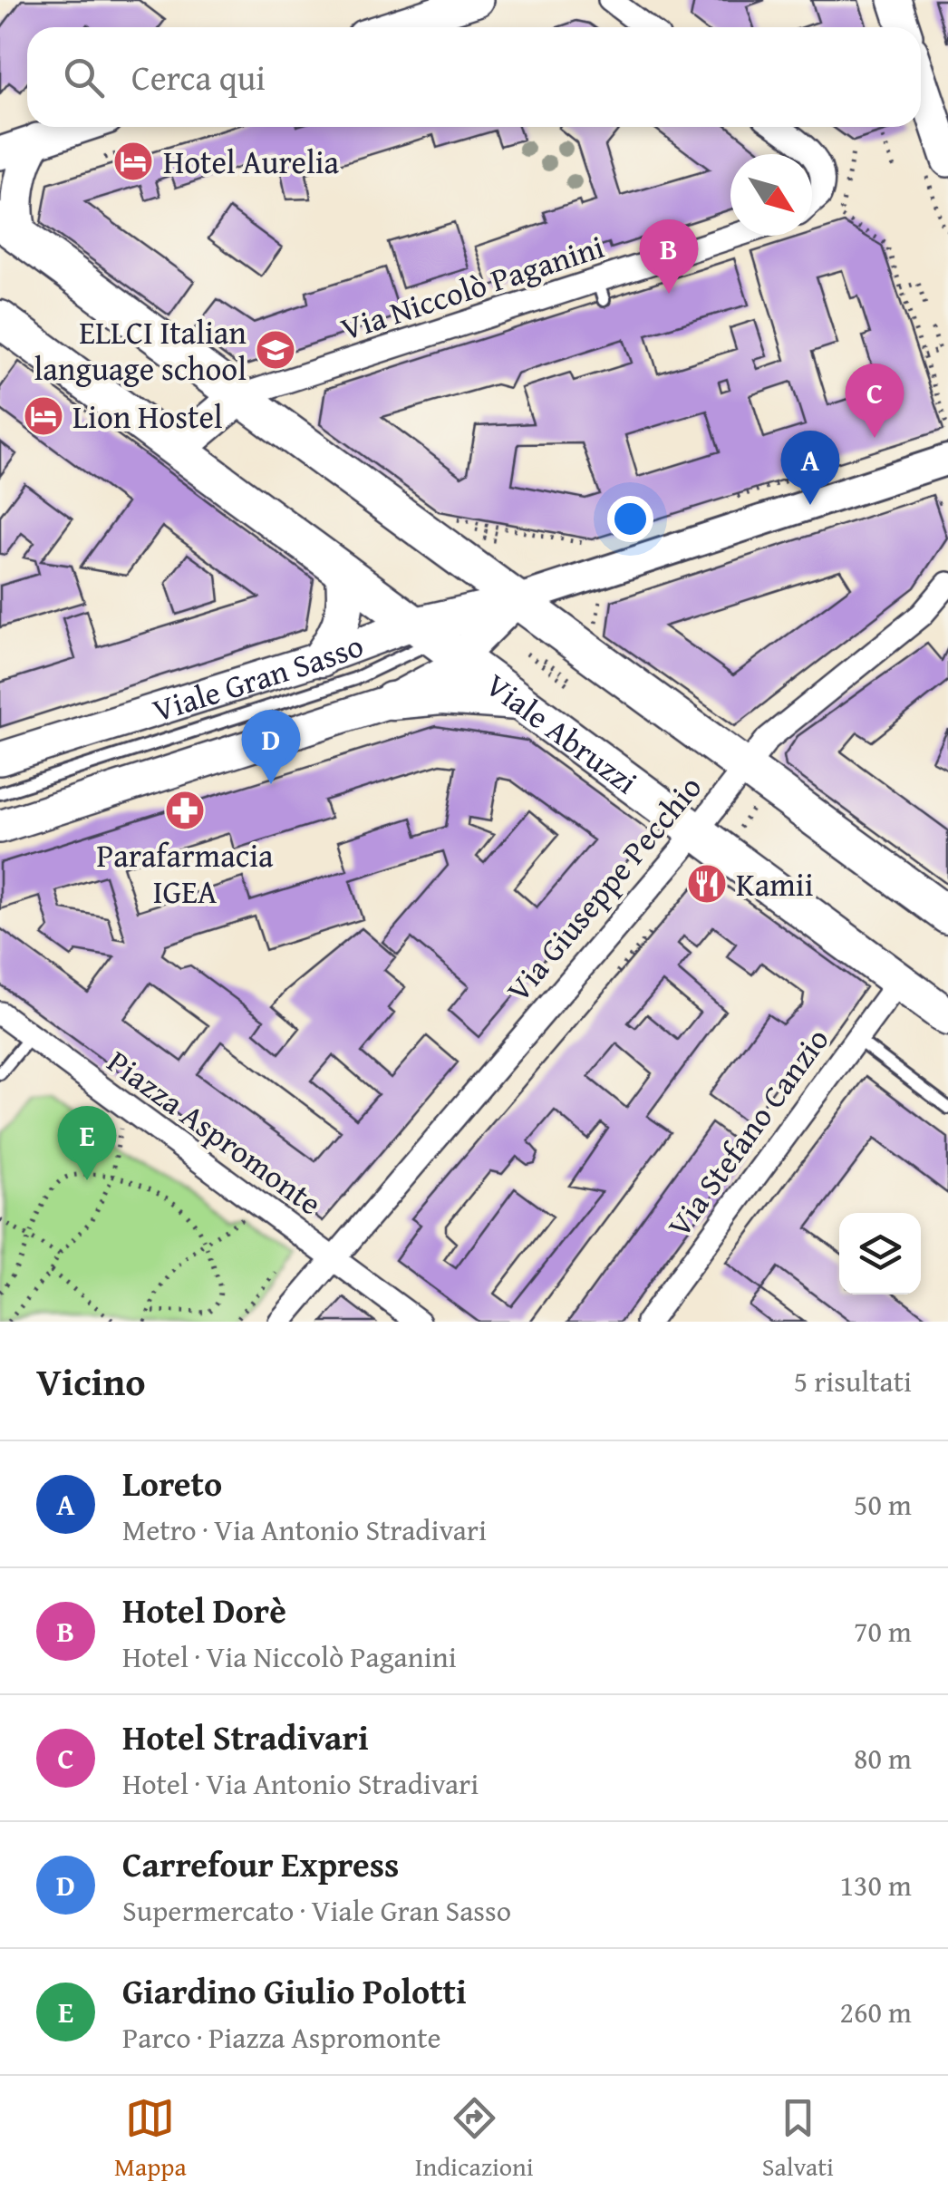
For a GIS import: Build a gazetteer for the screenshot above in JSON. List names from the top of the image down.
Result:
{
  "streets": {
    "main road": ["Viale Gran Sasso", "Viale Abruzzi"],
    "street": [
      "Via Niccolò Paganini",
      "Via Giuseppe Pecchio",
      "Piazza Aspromonte",
      "Via Stefano Canzio"
    ]
  },
  "crossings": [
    ["Viale Gran Sasso", "Viale Abruzzi"],
    ["Viale Abruzzi", "Via Giuseppe Pecchio"],
    ["Viale Abruzzi", "Via Stefano Canzio"],
    ["Via Giuseppe Pecchio", "Piazza Aspromonte"]
  ],
  "places": {
    "hotel": ["Hotel Aurelia", "Lion Hostel"],
    "school or university": ["ELLCI Italian language school"],
    "pharmacy": ["Parafarmacia IGEA"],
    "restaurant": ["Kamii"]
  },
  "north": "bottom right",
  "page": {
    "search": "Cerca qui",
    "pins": [
      "B",
      "C",
      "A",
      "D",
      "E"
    ],
    "heading": ["Vicino", "5 risultati"],
    "list": [
      {
        "mark": "A",
        "name": "Loreto",
        "note": "Metro · Via Antonio Stradivari",
        "value": "50 m"
      },
      {
        "mark": "B",
        "name": "Hotel Dorè",
        "note": "Hotel · Via Niccolò Paganini",
        "value": "70 m"
      },
      {
        "mark": "C",
        "name": "Hotel Stradivari",
        "note": "Hotel · Via Antonio Stradivari",
        "value": "80 m"
      },
      {
        "mark": "D",
        "name": "Carrefour Express",
        "note": "Supermercato · Viale Gran Sasso",
        "value": "130 m"
      },
      {
        "mark": "E",
        "name": "Giardino Giulio Polotti",
        "note": "Parco · Piazza Aspromonte",
        "value": "260 m"
      }
    ],
    "nav": ["Mappa", "Indicazioni", "Salvati"]
  }
}
